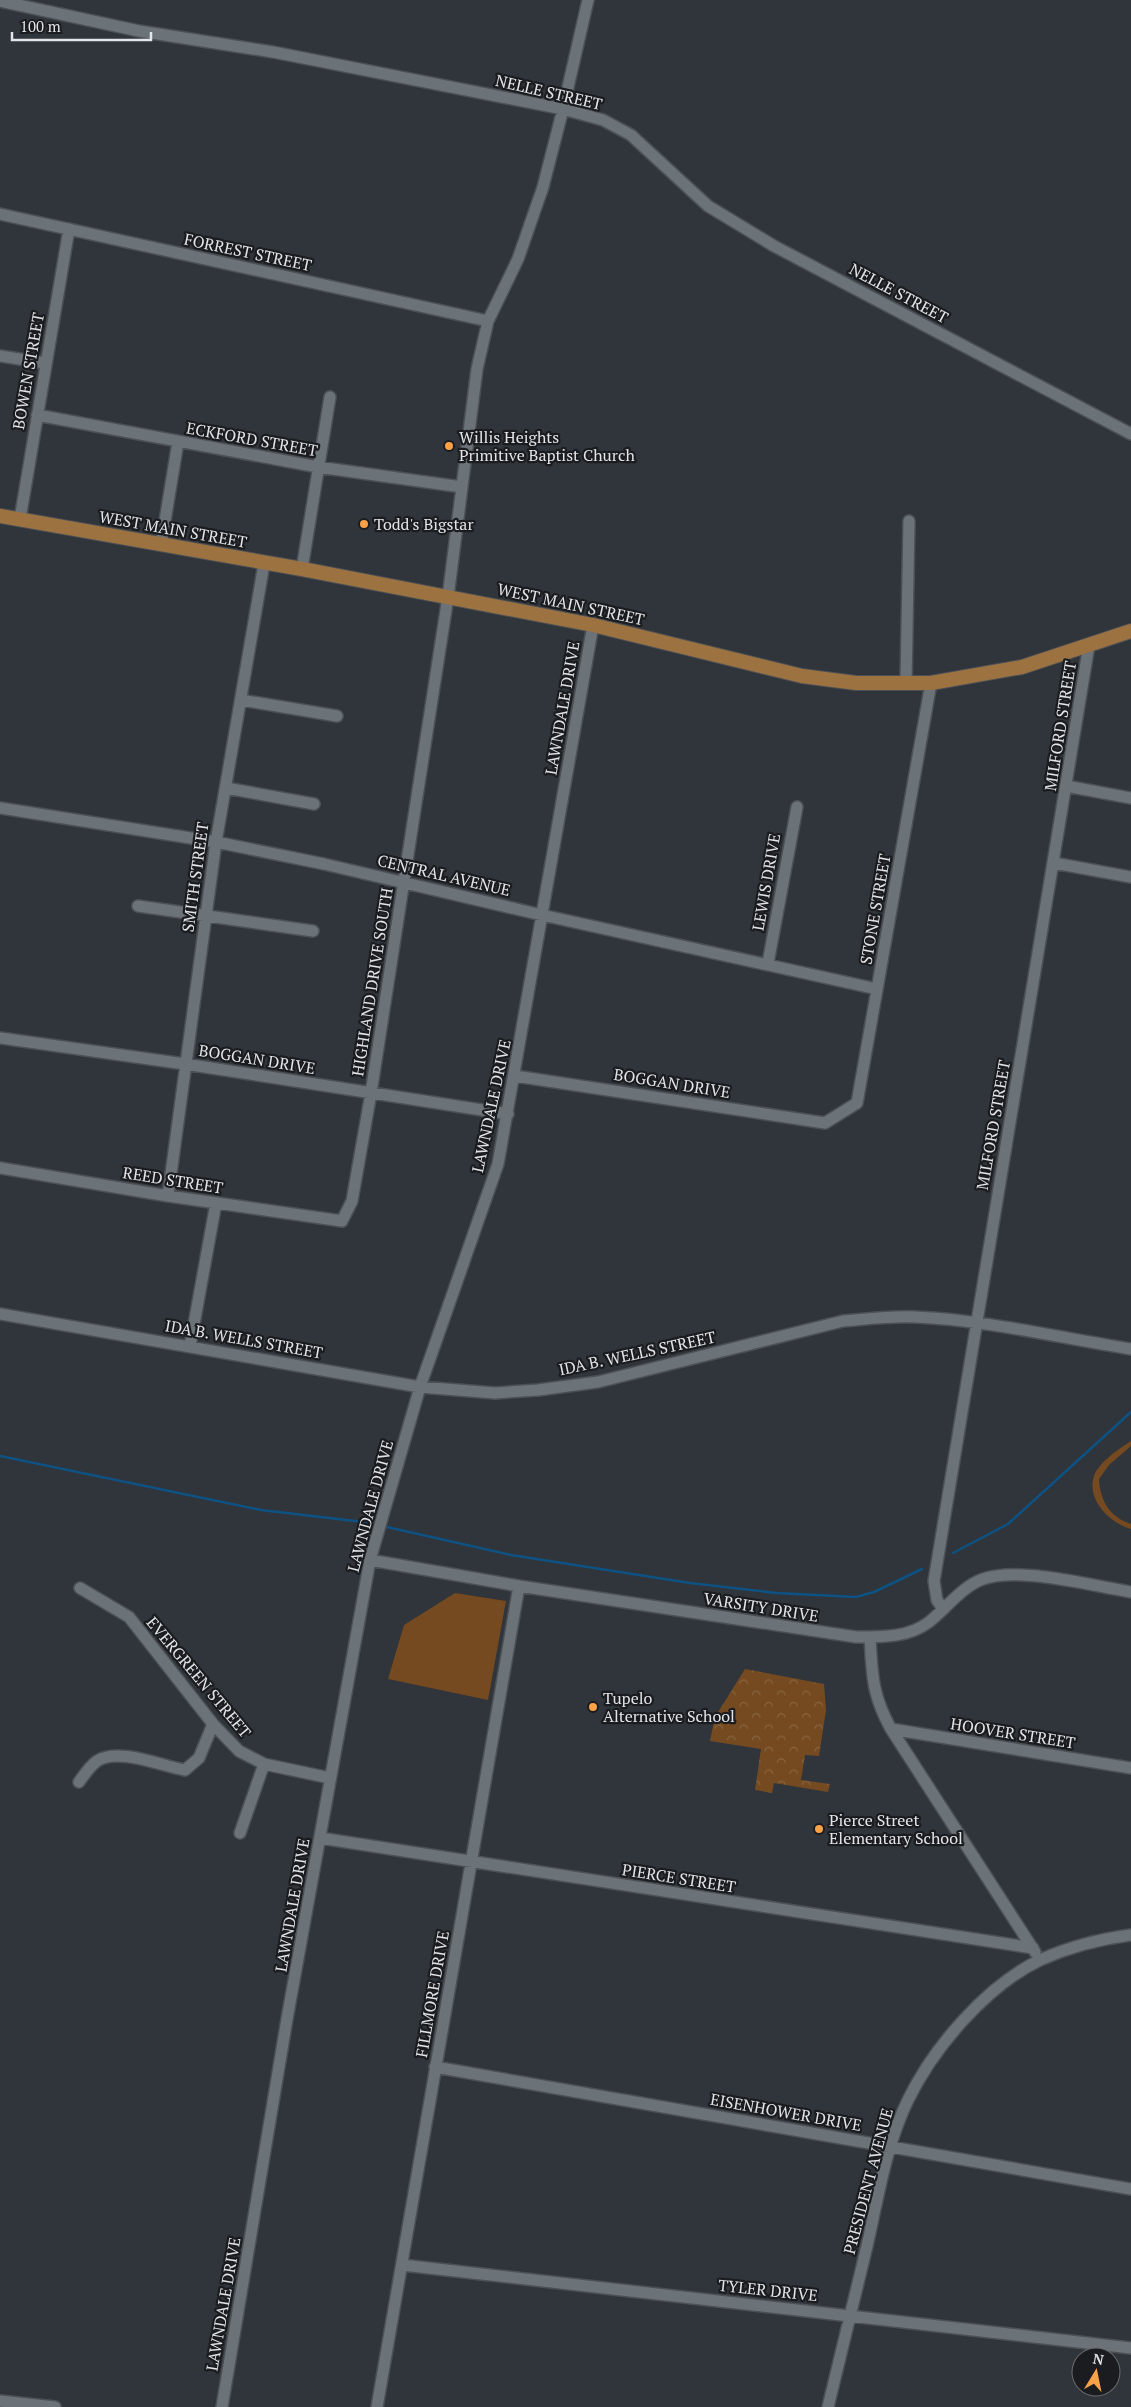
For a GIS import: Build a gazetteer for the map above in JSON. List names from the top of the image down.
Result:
{
  "streets": {
    "main road": ["WEST MAIN STREET"],
    "street": [
      "NELLE STREET",
      "FORREST STREET",
      "BOWEN STREET",
      "ECKFORD STREET",
      "LAWNDALE DRIVE",
      "MILFORD STREET",
      "CENTRAL AVENUE",
      "SMITH STREET",
      "LEWIS DRIVE",
      "STONE STREET",
      "HIGHLAND DRIVE SOUTH",
      "BOGGAN DRIVE",
      "REED STREET",
      "IDA B. WELLS STREET",
      "VARSITY DRIVE",
      "EVERGREEN STREET",
      "HOOVER STREET",
      "PIERCE STREET",
      "FILLMORE DRIVE",
      "EISENHOWER DRIVE",
      "PRESIDENT AVENUE",
      "TYLER DRIVE"
    ]
  },
  "crossings": [
    ["NELLE STREET", "HIGHLAND DRIVE SOUTH"],
    ["FORREST STREET", "BOWEN STREET"],
    ["FORREST STREET", "HIGHLAND DRIVE SOUTH"],
    ["BOWEN STREET", "ECKFORD STREET"],
    ["BOWEN STREET", "WEST MAIN STREET"],
    ["ECKFORD STREET", "HIGHLAND DRIVE SOUTH"],
    ["WEST MAIN STREET", "LAWNDALE DRIVE"],
    ["WEST MAIN STREET", "MILFORD STREET"],
    ["WEST MAIN STREET", "SMITH STREET"],
    ["WEST MAIN STREET", "STONE STREET"],
    ["WEST MAIN STREET", "HIGHLAND DRIVE SOUTH"],
    ["LAWNDALE DRIVE", "CENTRAL AVENUE"],
    ["LAWNDALE DRIVE", "BOGGAN DRIVE"],
    ["LAWNDALE DRIVE", "IDA B. WELLS STREET"],
    ["LAWNDALE DRIVE", "VARSITY DRIVE"],
    ["LAWNDALE DRIVE", "EVERGREEN STREET"],
    ["LAWNDALE DRIVE", "PIERCE STREET"],
    ["MILFORD STREET", "IDA B. WELLS STREET"],
    ["MILFORD STREET", "VARSITY DRIVE"],
    ["CENTRAL AVENUE", "SMITH STREET"],
    ["CENTRAL AVENUE", "LEWIS DRIVE"],
    ["CENTRAL AVENUE", "STONE STREET"],
    ["CENTRAL AVENUE", "HIGHLAND DRIVE SOUTH"],
    ["SMITH STREET", "BOGGAN DRIVE"],
    ["SMITH STREET", "REED STREET"],
    ["STONE STREET", "BOGGAN DRIVE"],
    ["HIGHLAND DRIVE SOUTH", "BOGGAN DRIVE"],
    ["HIGHLAND DRIVE SOUTH", "REED STREET"],
    ["VARSITY DRIVE", "FILLMORE DRIVE"],
    ["PIERCE STREET", "FILLMORE DRIVE"],
    ["FILLMORE DRIVE", "EISENHOWER DRIVE"],
    ["FILLMORE DRIVE", "TYLER DRIVE"],
    ["EISENHOWER DRIVE", "PRESIDENT AVENUE"],
    ["PRESIDENT AVENUE", "TYLER DRIVE"]
  ],
  "places": [
    "Willis Heights Primitive Baptist Church",
    "Todd's Bigstar",
    "Tupelo Alternative School",
    "Pierce Street Elementary School"
  ],
  "scale_bar": "100 m",
  "north": "top"
}
